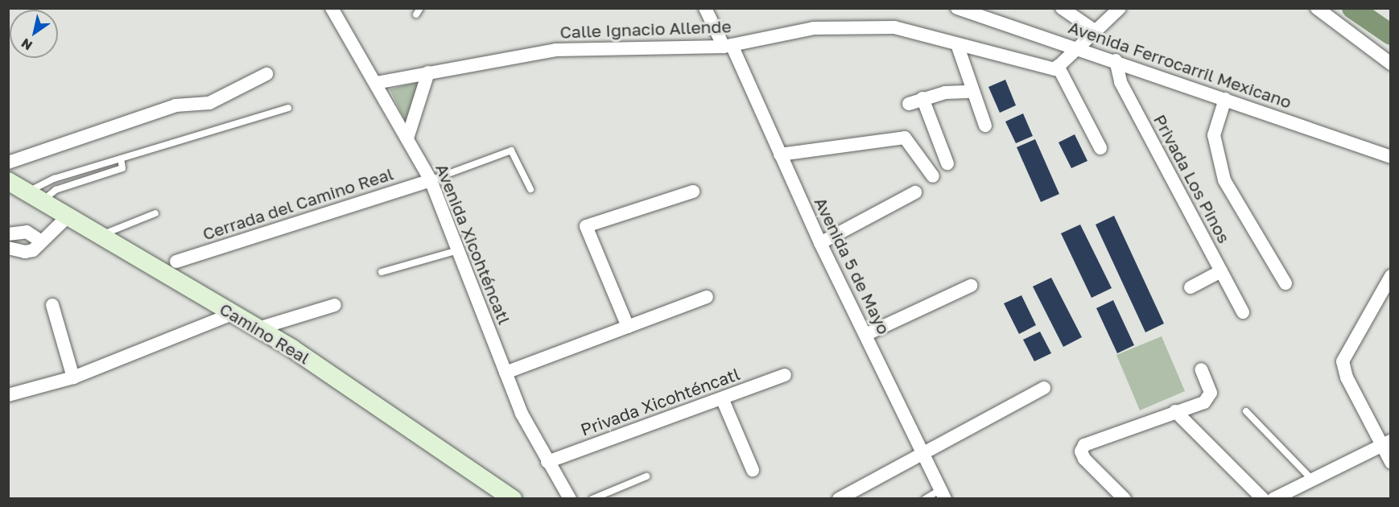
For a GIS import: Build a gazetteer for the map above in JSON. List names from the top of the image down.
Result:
{
  "streets": {
    "main road": ["Camino Real"],
    "street": [
      "Calle Ignacio Allende",
      "Avenida Ferrocarril Mexicano",
      "Privada Los Pinos",
      "Cerrada del Camino Real",
      "Avenida Xicohténcatl",
      "Avenida 5 de Mayo",
      "Privada Xicohténcatl"
    ]
  },
  "crossings": [
    ["Calle Ignacio Allende", "Avenida Xicohténcatl"],
    ["Calle Ignacio Allende", "Avenida 5 de Mayo"],
    ["Avenida Ferrocarril Mexicano", "Privada Los Pinos"],
    ["Cerrada del Camino Real", "Avenida Xicohténcatl"],
    ["Avenida Xicohténcatl", "Privada Xicohténcatl"]
  ],
  "north": "bottom left"
}
